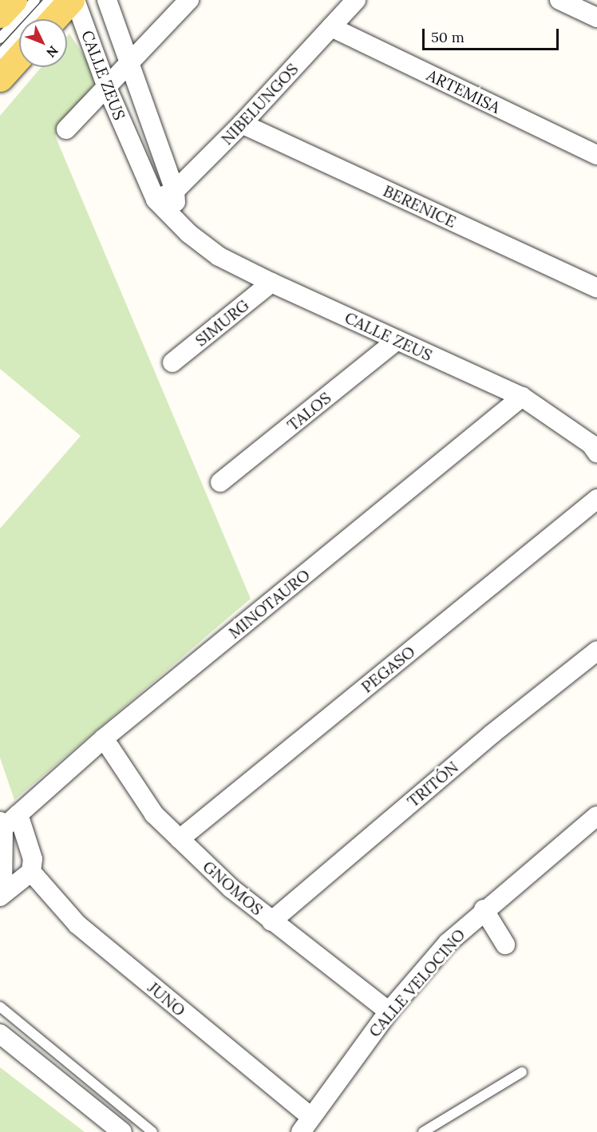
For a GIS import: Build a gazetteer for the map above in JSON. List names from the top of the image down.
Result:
{
  "streets": {
    "street": [
      "CALLE ZEUS",
      "ARTEMISA",
      "NIBELUNGOS",
      "BERENICE",
      "SIMURG",
      "TALOS",
      "MINOTAURO",
      "PEGASO",
      "TRITÓN",
      "GNOMOS",
      "CALLE VELOCINO",
      "JUNO"
    ]
  },
  "crossings": [
    ["CALLE ZEUS", "NIBELUNGOS"],
    ["CALLE ZEUS", "SIMURG"],
    ["CALLE ZEUS", "TALOS"],
    ["CALLE ZEUS", "MINOTAURO"],
    ["ARTEMISA", "NIBELUNGOS"],
    ["NIBELUNGOS", "BERENICE"],
    ["MINOTAURO", "GNOMOS"],
    ["PEGASO", "GNOMOS"],
    ["TRITÓN", "GNOMOS"],
    ["GNOMOS", "CALLE VELOCINO"],
    ["CALLE VELOCINO", "JUNO"]
  ],
  "scale_bar": "50 m",
  "north": "bottom right"
}
